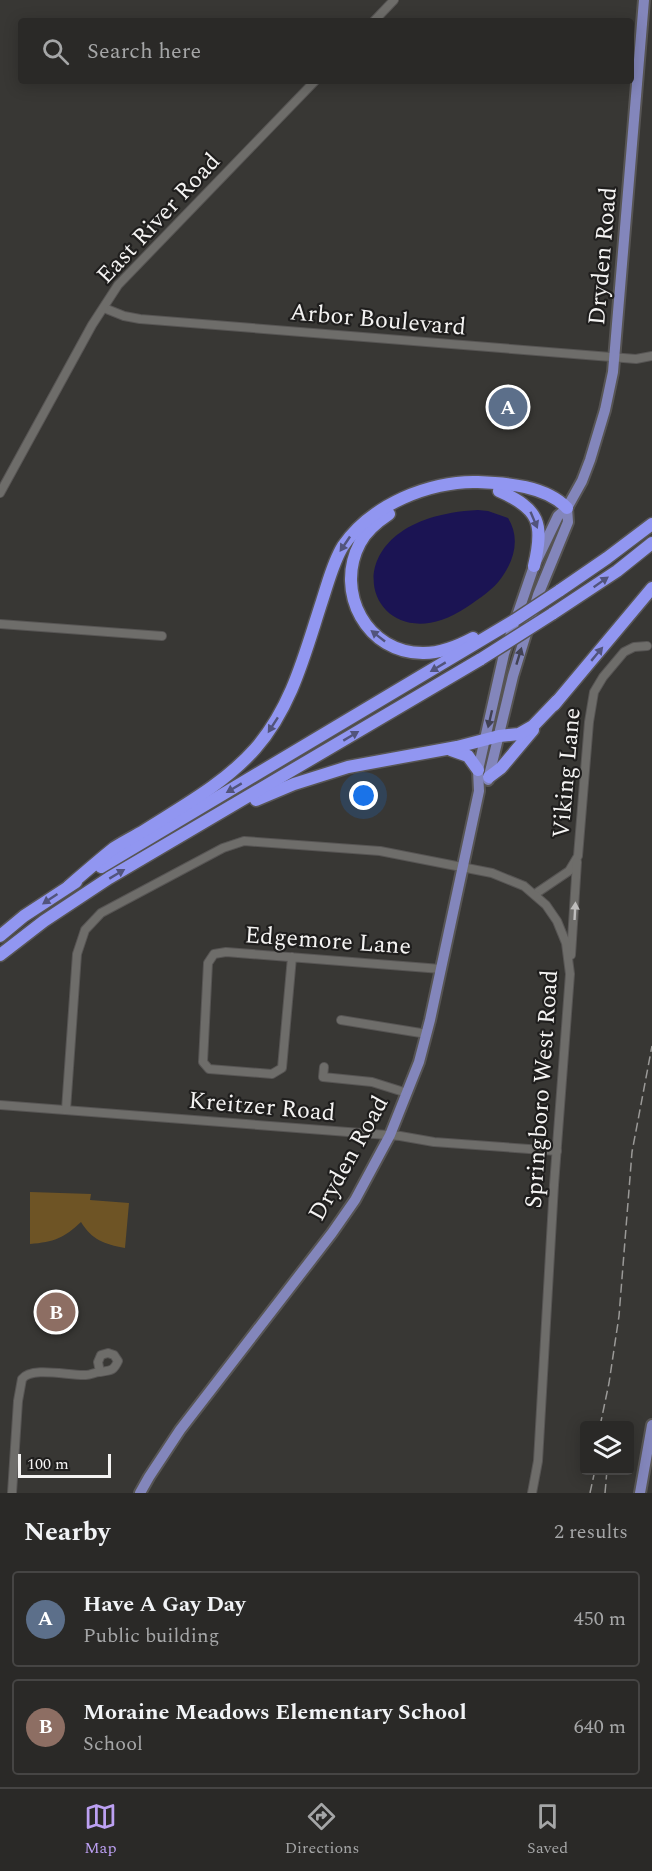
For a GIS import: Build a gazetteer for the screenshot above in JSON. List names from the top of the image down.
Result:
{
  "streets": {
    "main road": ["Dryden Road"],
    "street": [
      "East River Road",
      "Arbor Boulevard",
      "Viking Lane",
      "Edgemore Lane",
      "Springboro West Road",
      "Kreitzer Road"
    ]
  },
  "crossings": [
    ["East River Road", "Arbor Boulevard"],
    ["Dryden Road", "Arbor Boulevard"],
    ["Dryden Road", "Edgemore Lane"],
    ["Dryden Road", "Springboro West Road"],
    ["Dryden Road", "Kreitzer Road"],
    ["Viking Lane", "Springboro West Road"],
    ["Springboro West Road", "Kreitzer Road"]
  ],
  "scale_bar": "100 m",
  "page": {
    "search": "Search here",
    "pins": ["A", "B"],
    "scale": "100 m",
    "heading": ["Nearby", "2 results"],
    "list": [
      {
        "mark": "A",
        "name": "Have A Gay Day",
        "note": "Public building",
        "value": "450 m"
      },
      {
        "mark": "B",
        "name": "Moraine Meadows Elementary School",
        "note": "School",
        "value": "640 m"
      }
    ],
    "nav": ["Map", "Directions", "Saved"]
  }
}
